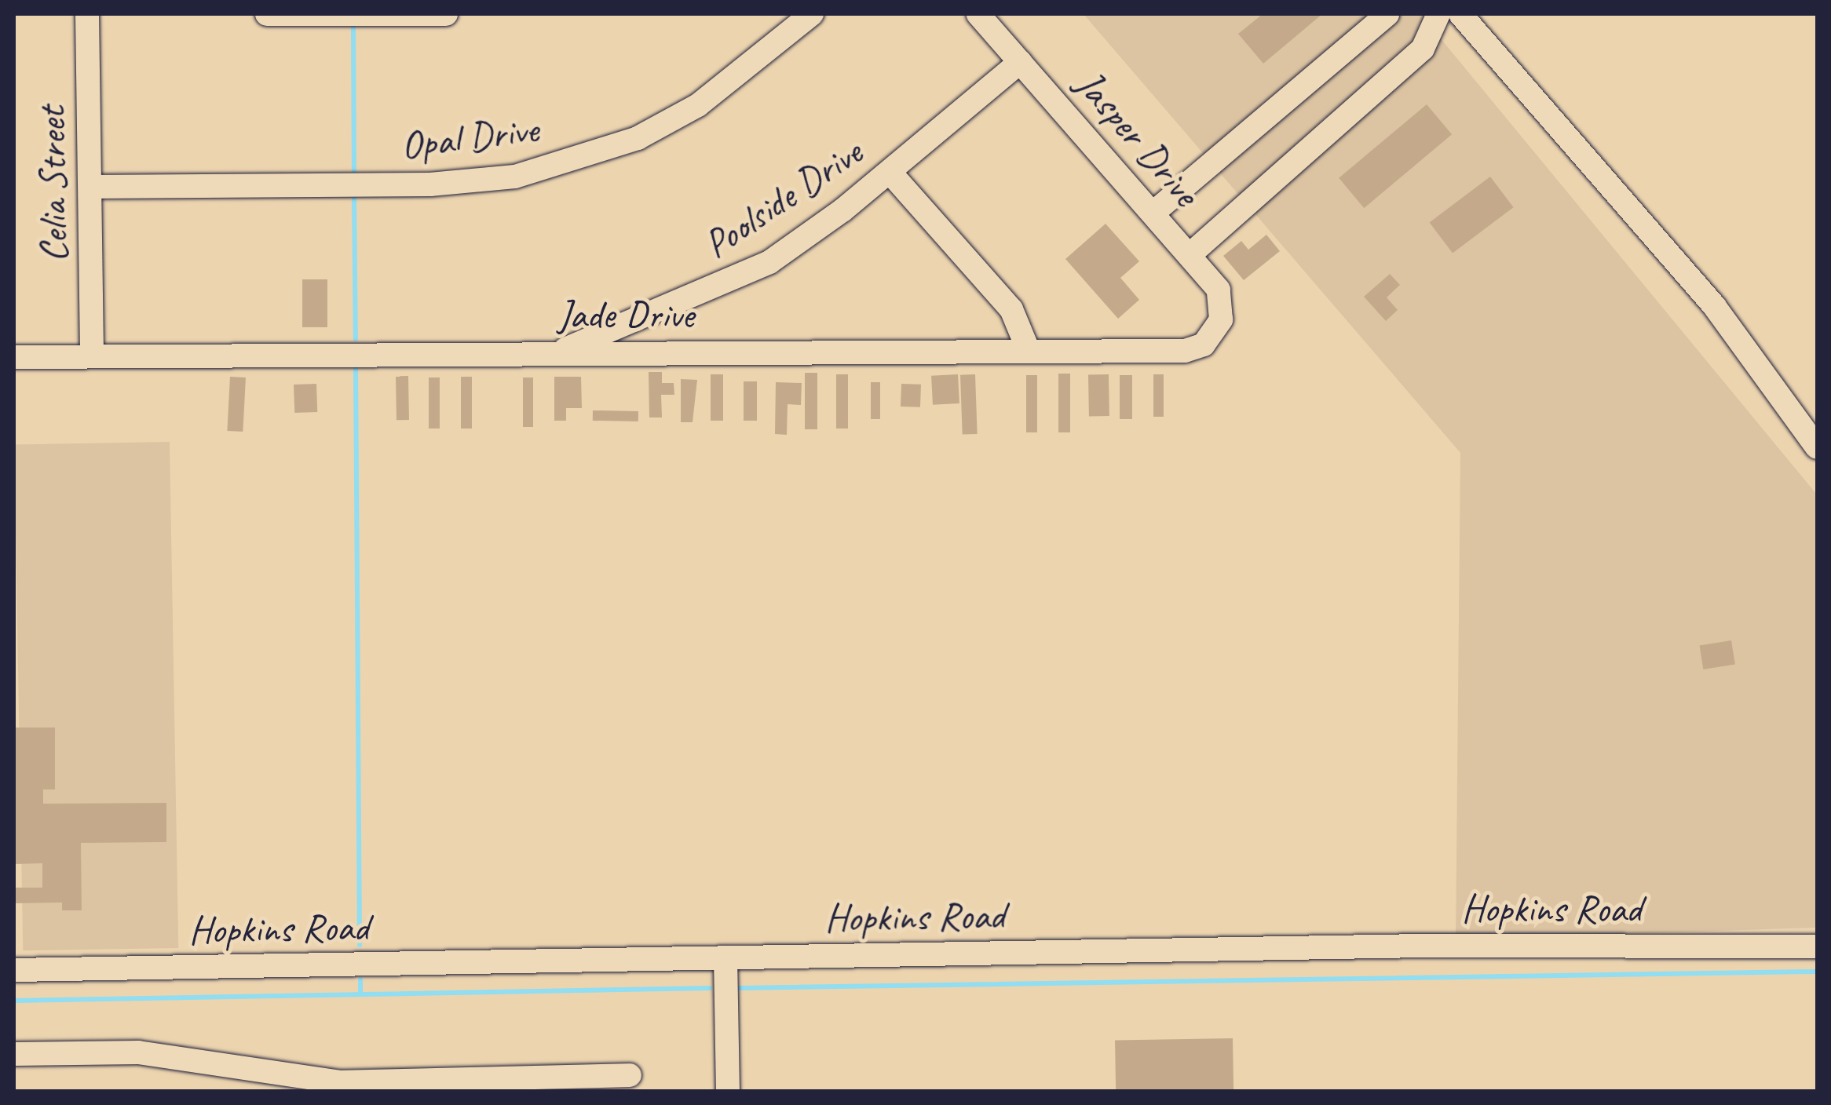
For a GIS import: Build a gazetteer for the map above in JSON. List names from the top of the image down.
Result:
{
  "streets": {
    "street": [
      "Opal Drive",
      "Jasper Drive",
      "Celia Street",
      "Poolside Drive",
      "Jade Drive",
      "Hopkins Road"
    ]
  },
  "crossings": [
    ["Opal Drive", "Celia Street"],
    ["Jasper Drive", "Poolside Drive"],
    ["Jasper Drive", "Jade Drive"],
    ["Celia Street", "Jade Drive"],
    ["Poolside Drive", "Jade Drive"]
  ]
}
